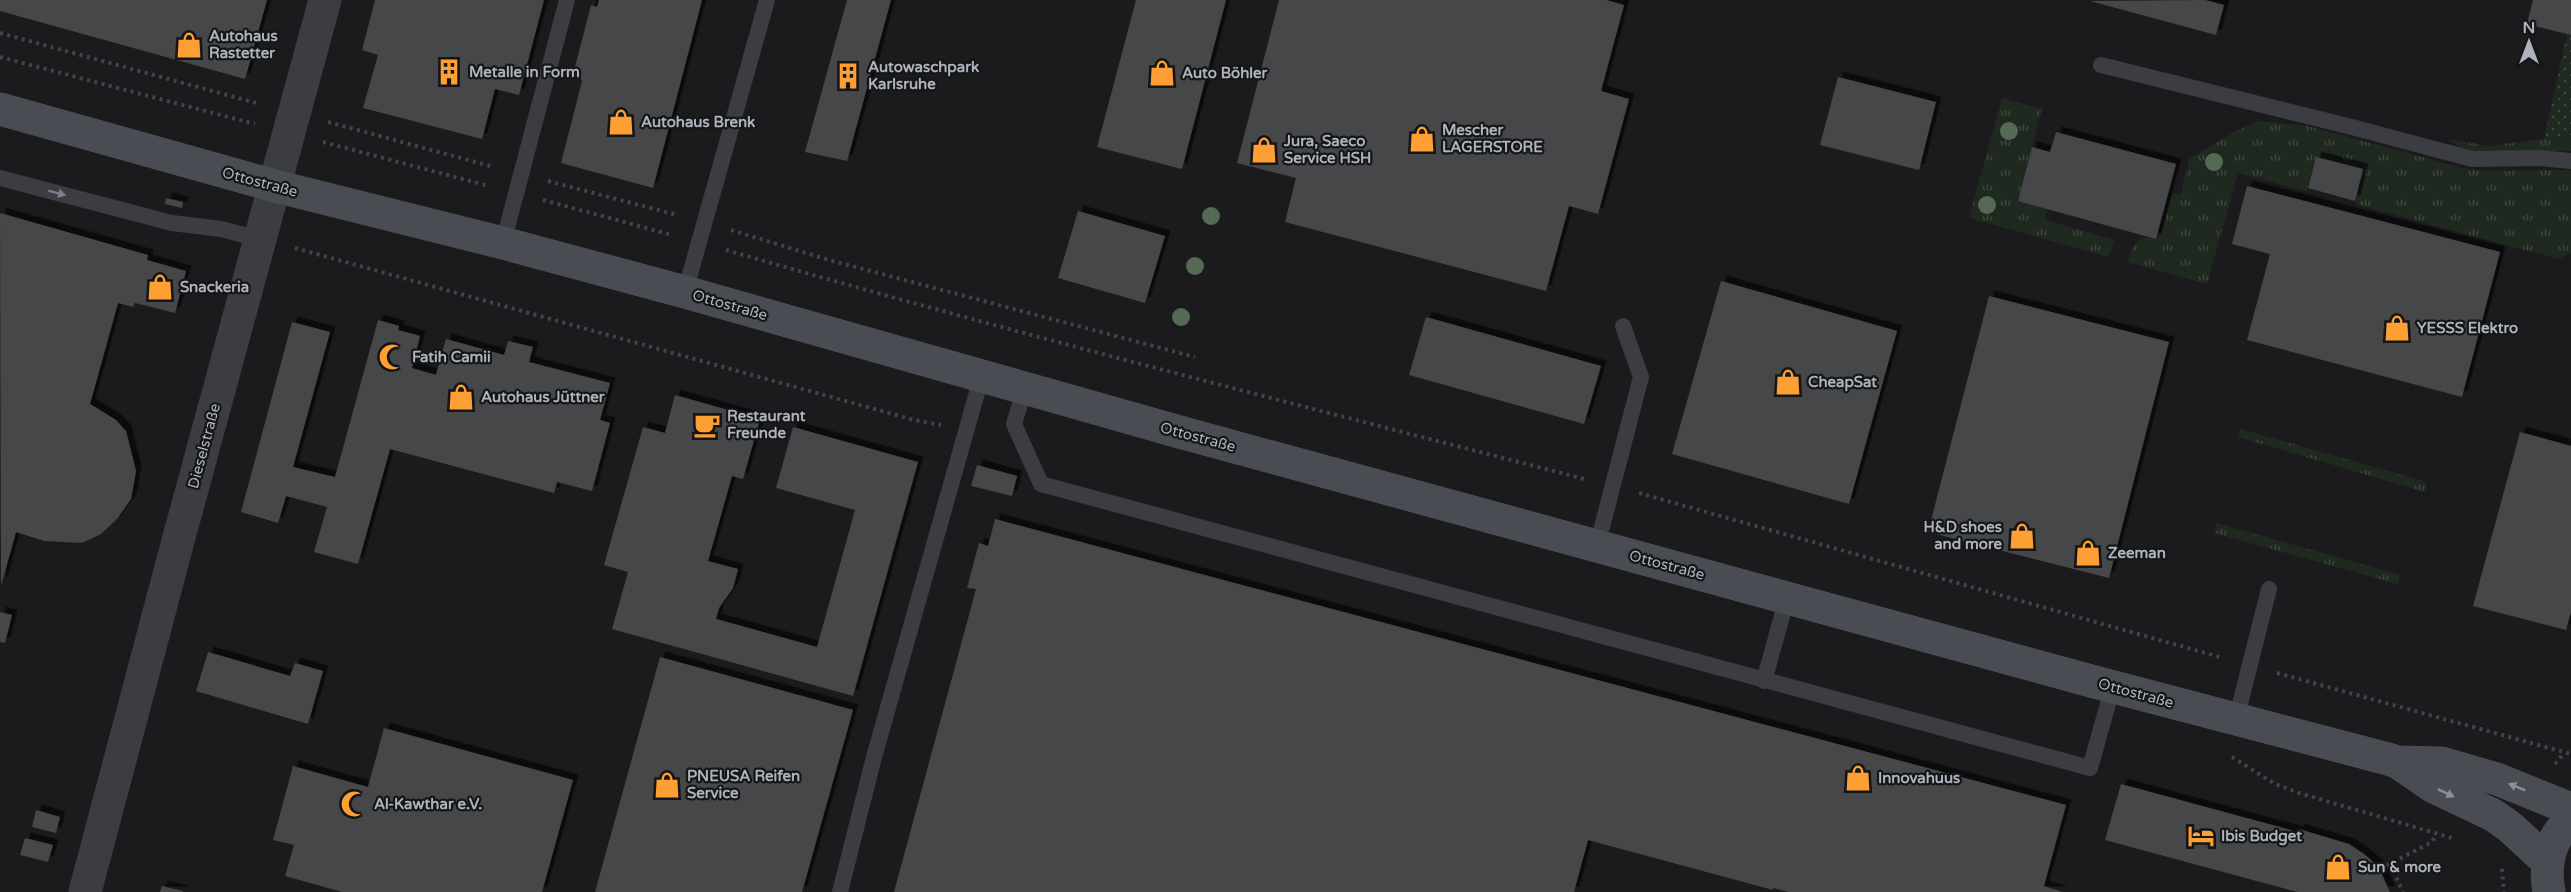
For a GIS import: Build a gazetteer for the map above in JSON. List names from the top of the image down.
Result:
{
  "streets": {
    "main road": ["Ottostraße"],
    "street": ["Dieselstraße"]
  },
  "crossings": [
    ["Ottostraße", "Dieselstraße"]
  ],
  "places": {
    "shop": [
      "Autohaus Rastetter",
      "Auto Böhler",
      "Autohaus Brenk",
      "Mescher LAGERSTORE",
      "Jura, Saeco Service HSH",
      "Snackeria",
      "YESSS Elektro",
      "CheapSat",
      "Autohaus Jüttner",
      "H&D shoes and more",
      "Zeeman",
      "Innovahuus",
      "PNEUSA Reifen Service",
      "Sun & more"
    ],
    "building": ["Metalle in Form", "Autowaschpark Karlsruhe"],
    "mosque": ["Fatih Camii", "Al-Kawthar e.V."],
    "cafe": ["Restaurant Freunde"],
    "hotel": ["Ibis Budget"]
  },
  "north": "top"
}
